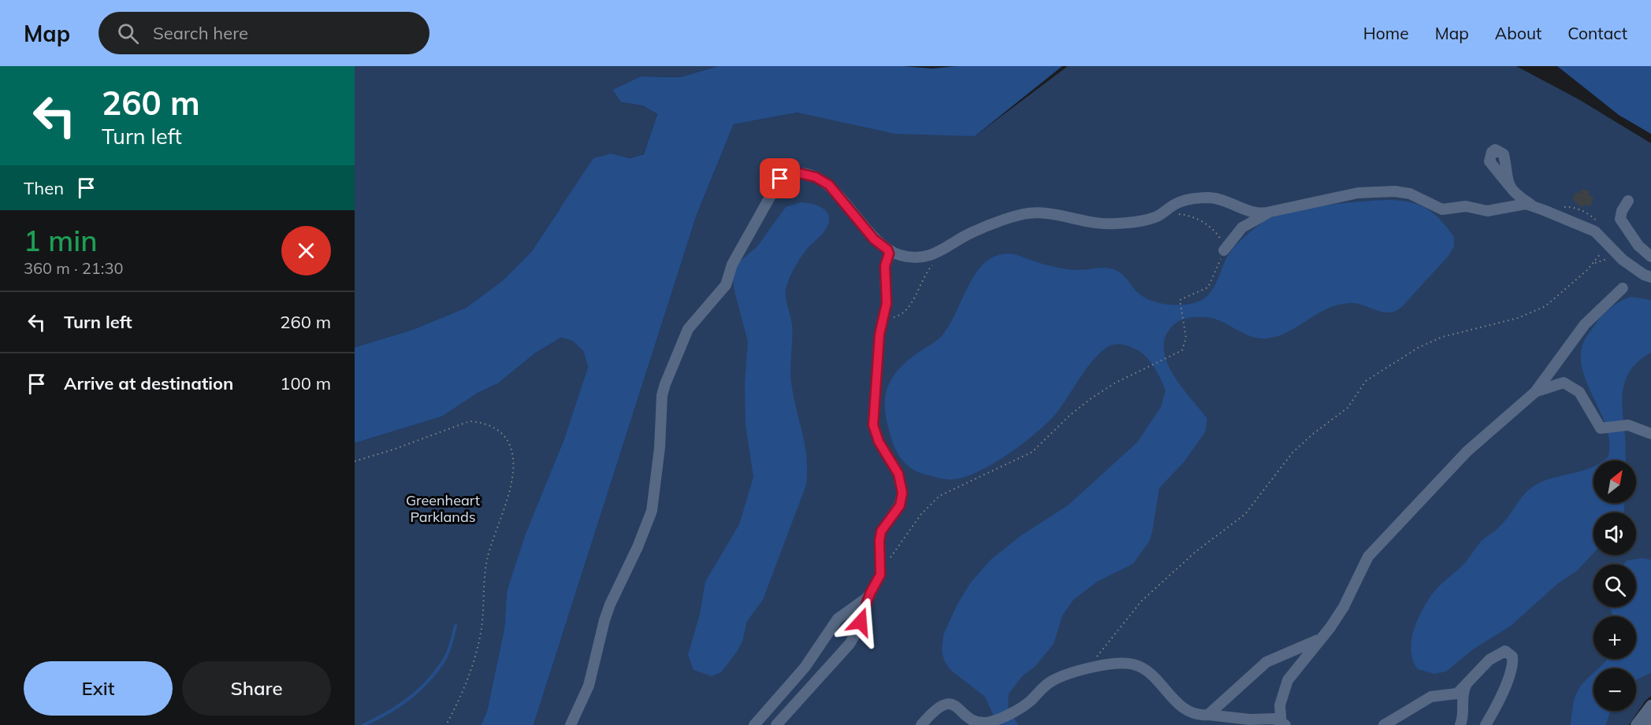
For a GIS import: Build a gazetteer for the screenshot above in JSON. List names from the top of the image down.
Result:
{
  "parks": ["Greenheart Parklands"],
  "north": "top right",
  "page": {
    "header": "Map",
    "search": "Search here",
    "nav": [
      "Home",
      "Map",
      "About",
      "Contact"
    ],
    "turn": ["260 m", "Turn left"],
    "then": "Then",
    "heading": ["1 min", "360 m · 21:30"],
    "list": [
      {
        "name": "Turn left",
        "value": "260 m"
      },
      {
        "name": "Arrive at destination",
        "value": "100 m"
      }
    ],
    "map_buttons": ["+", "−"],
    "buttons": ["Exit", "Share"]
  }
}
